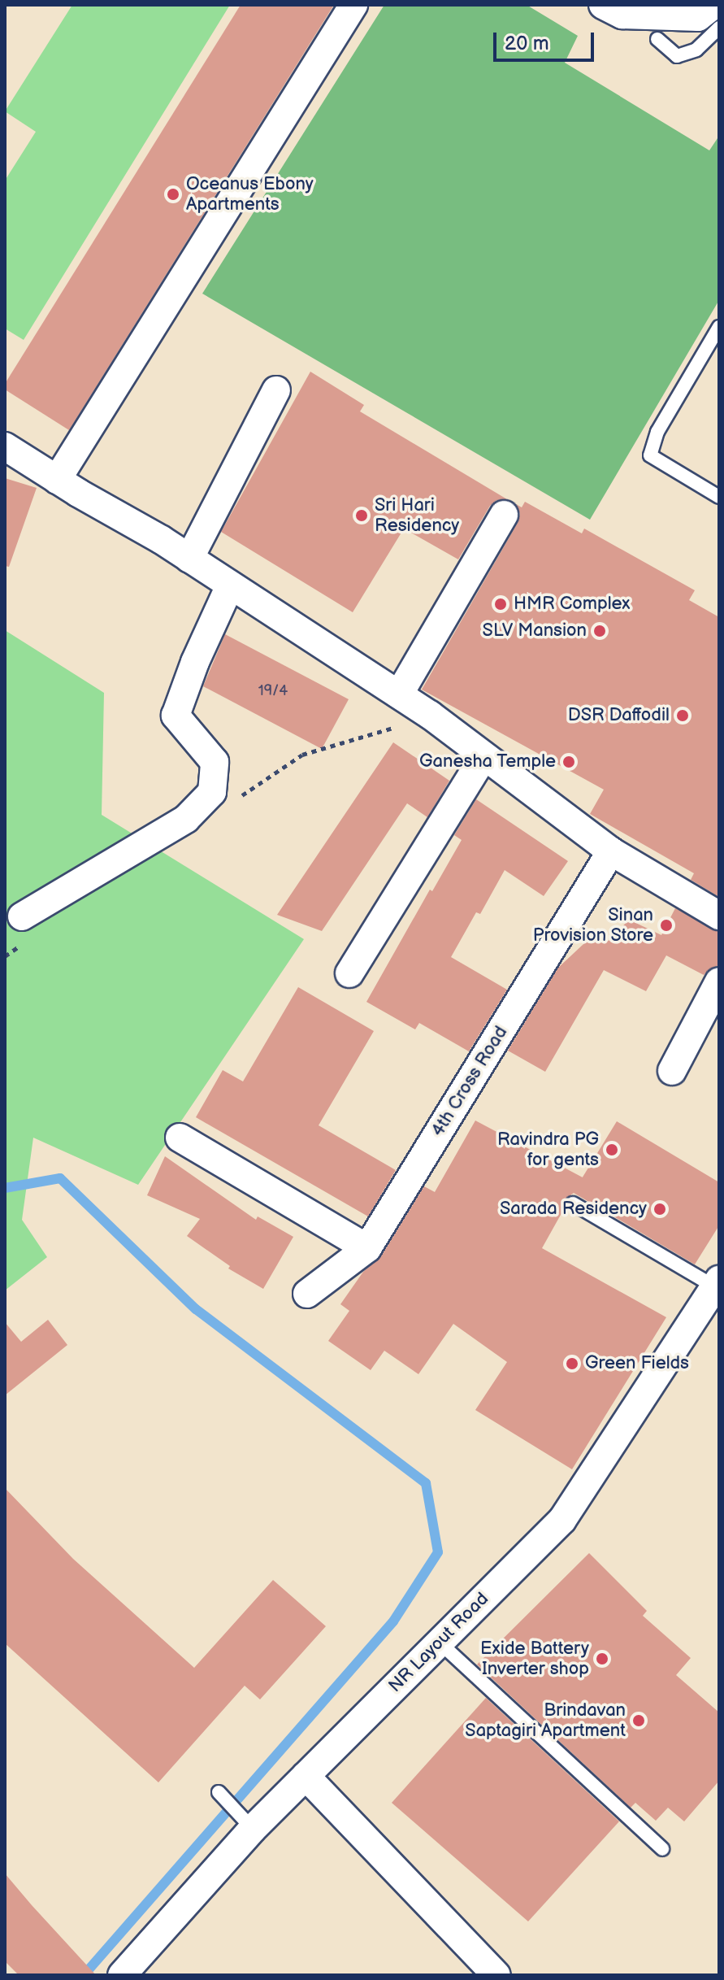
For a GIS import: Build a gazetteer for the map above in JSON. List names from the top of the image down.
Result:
{
  "streets": {
    "street": ["4th Cross Road", "NR Layout Road"]
  },
  "places": [
    "Oceanus Ebony Apartments",
    "Sri Hari Residency",
    "HMR Complex",
    "SLV Mansion",
    "DSR Daffodil",
    "Ganesha Temple",
    "Sinan Provision Store",
    "Ravindra PG for gents",
    "Sarada Residency",
    "Green Fields",
    "Exide Battery Inverter shop",
    "Brindavan Saptagiri Apartment"
  ],
  "house_numbers": ["19/4"],
  "scale_bar": "20 m"
}
